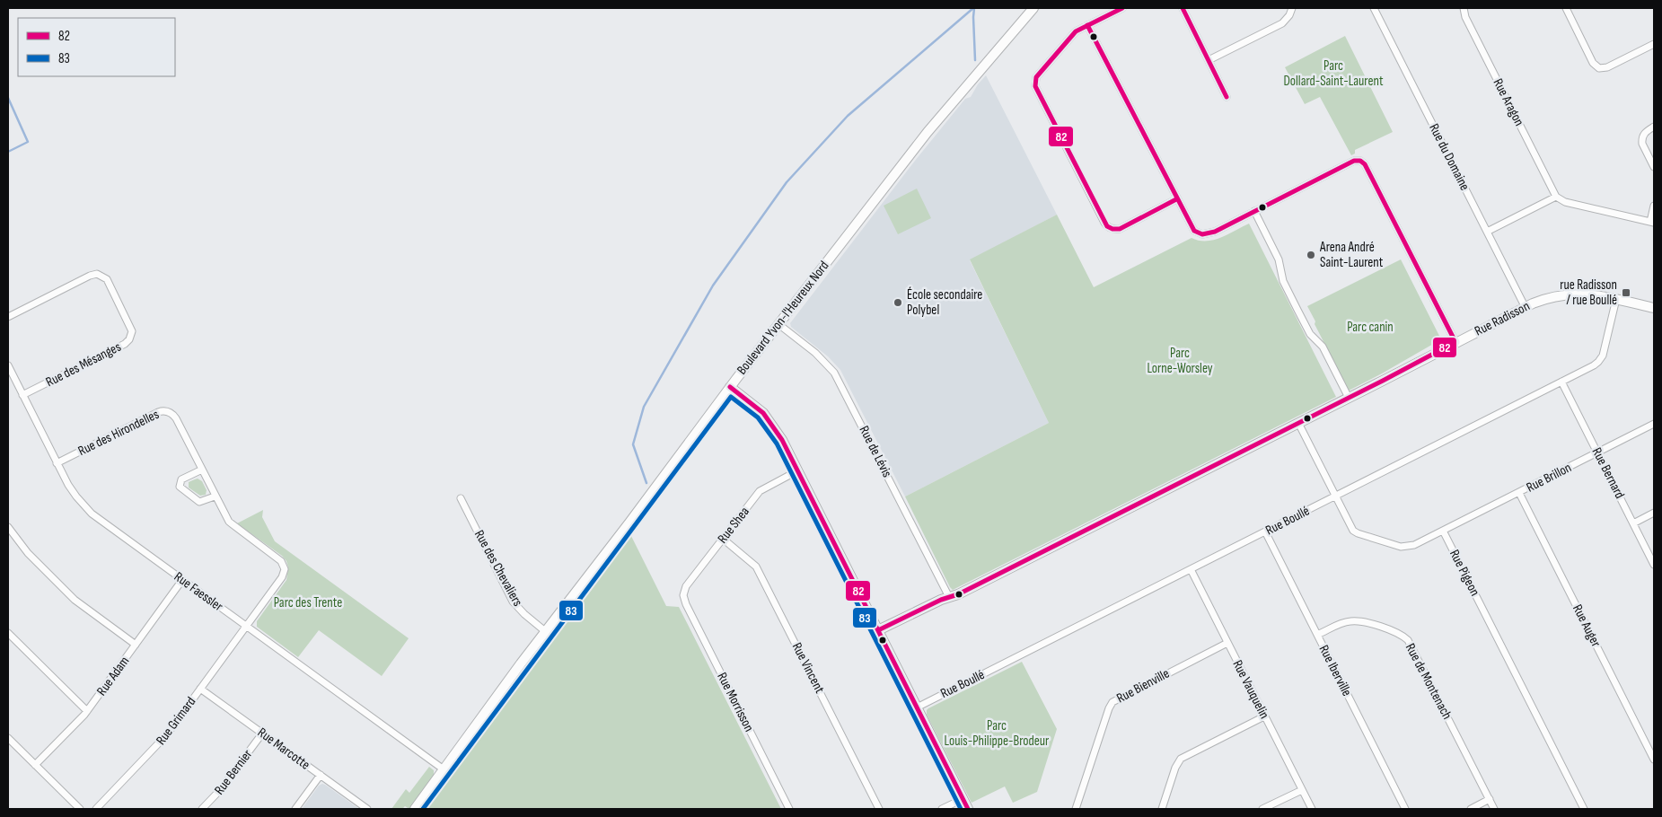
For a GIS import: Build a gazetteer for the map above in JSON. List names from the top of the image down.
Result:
{
  "streets": {
    "street": [
      "Rue Aragon",
      "Rue du Domaine",
      "Boulevard Yvon-l'Heureux Nord",
      "Rue Radisson",
      "Rue des Mésanges",
      "Rue des Hirondelles",
      "Rue de Lévis",
      "Rue Bernard",
      "Rue Brillon",
      "Rue Boullé",
      "Rue Shea",
      "Rue des Chevaliers",
      "Rue Pigeon",
      "Rue Faessler",
      "Rue Auger",
      "Rue Vincent",
      "Rue Iberville",
      "Rue Adam",
      "Rue de Montenach",
      "Rue Bienville",
      "Rue Vauquelin",
      "Rue Morrisson",
      "Rue Grimard",
      "Rue Marcotte",
      "Rue Bernier"
    ]
  },
  "crossings": [
    ["Rue du Domaine", "Rue Radisson"],
    ["Boulevard Yvon-l'Heureux Nord", "Rue de Lévis"],
    ["Boulevard Yvon-l'Heureux Nord", "Rue des Chevaliers"],
    ["Boulevard Yvon-l'Heureux Nord", "Rue Faessler"],
    ["Rue Radisson", "Rue de Lévis"],
    ["Rue Radisson", "Rue Boullé"],
    ["Rue des Mésanges", "Rue Faessler"],
    ["Rue des Hirondelles", "Rue Faessler"],
    ["Rue des Hirondelles", "Rue Grimard"],
    ["Rue Bernard", "Rue Brillon"],
    ["Rue Bernard", "Rue Boullé"],
    ["Rue Brillon", "Rue Pigeon"],
    ["Rue Brillon", "Rue Auger"],
    ["Rue Boullé", "Rue Iberville"],
    ["Rue Boullé", "Rue Vauquelin"],
    ["Rue Shea", "Rue Vincent"],
    ["Rue Shea", "Rue Morrisson"],
    ["Rue Faessler", "Rue Adam"],
    ["Rue Faessler", "Rue Grimard"],
    ["Rue Iberville", "Rue de Montenach"],
    ["Rue Bienville", "Rue Vauquelin"],
    ["Rue Grimard", "Rue Marcotte"],
    ["Rue Marcotte", "Rue Bernier"]
  ],
  "parks": [
    "Parc Dollard-Saint-Laurent",
    "Parc canin",
    "Parc Lorne-Worsley",
    "Parc des Trente",
    "Parc Louis-Philippe-Brodeur"
  ],
  "places": {
    "other": ["Arena André Saint-Laurent", "École secondaire Polybel"],
    "transit": ["rue Radisson / rue Boullé"]
  },
  "lines": ["transit line 82", "transit line 83"],
  "legend": ["82", "83"]
}
